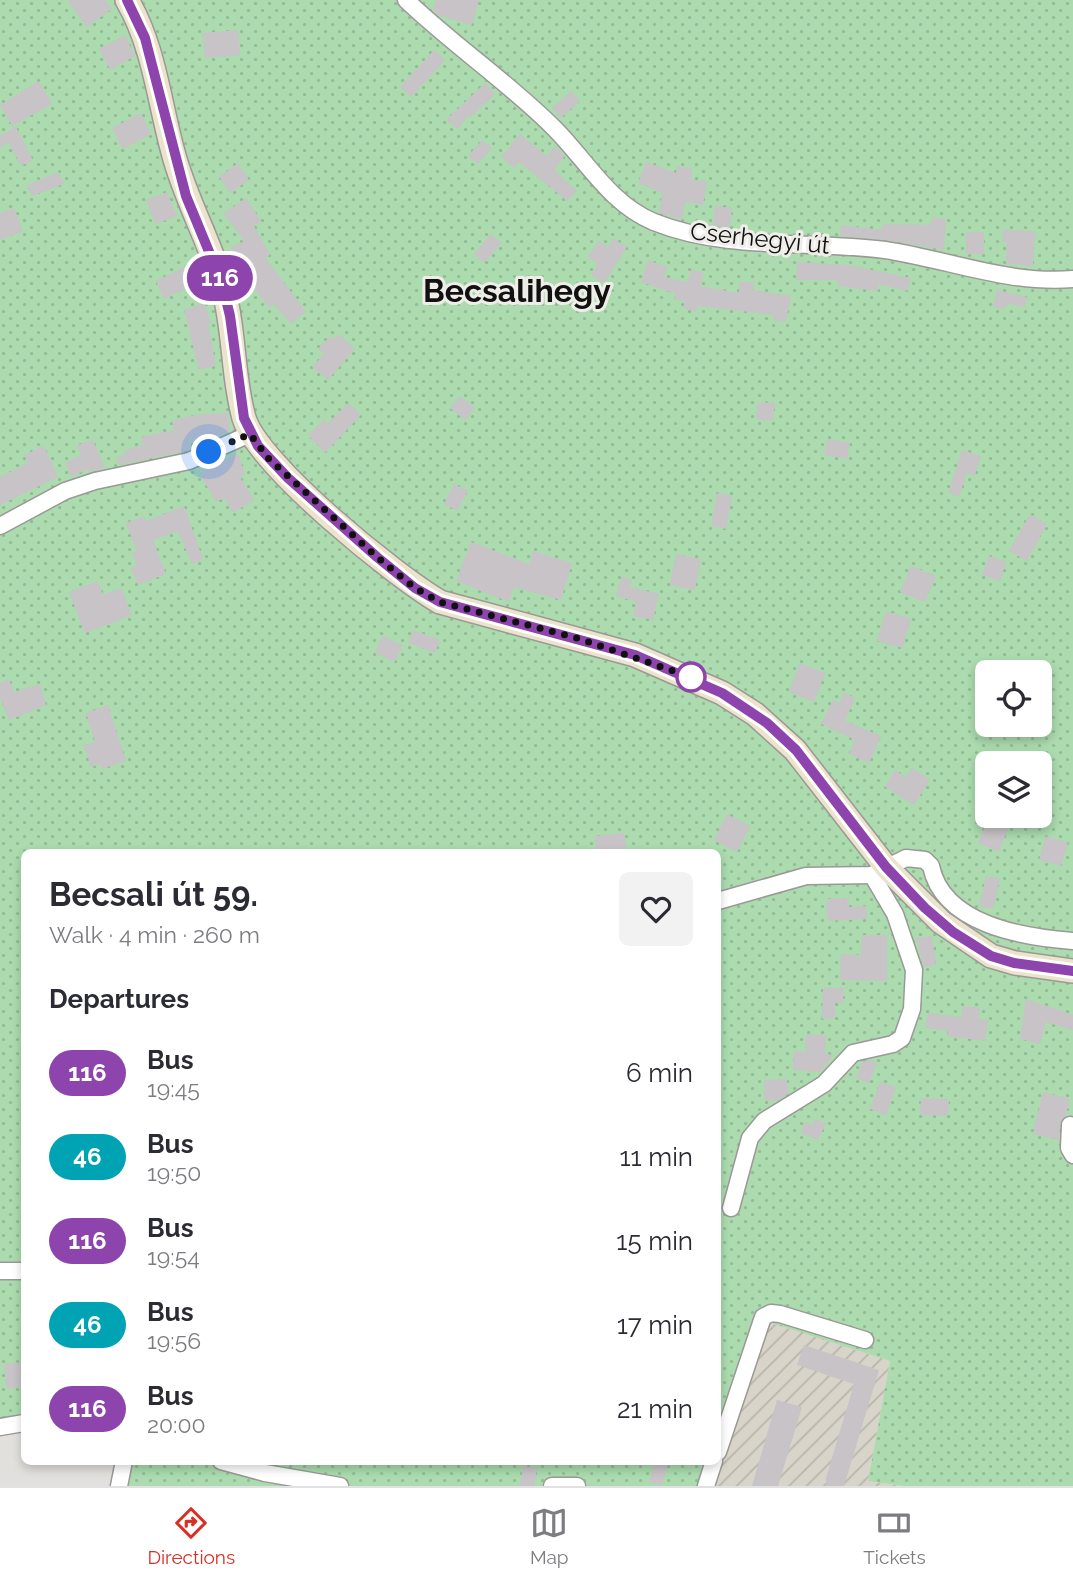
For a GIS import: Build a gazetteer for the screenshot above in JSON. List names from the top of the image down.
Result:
{
  "streets": {
    "street": ["Cserhegyi út"]
  },
  "districts": ["Becsalihegy"],
  "lines": ["bus line 116"],
  "page": {
    "on_map": "116",
    "heading": [
      ["Becsali út 59.", "Walk · 4 min · 260 m"],
      "Departures"
    ],
    "list": [
      {
        "mark": "116",
        "name": "Bus",
        "note": "19:45",
        "value": "6 min"
      },
      {
        "mark": "46",
        "name": "Bus",
        "note": "19:50",
        "value": "11 min"
      },
      {
        "mark": "116",
        "name": "Bus",
        "note": "19:54",
        "value": "15 min"
      },
      {
        "mark": "46",
        "name": "Bus",
        "note": "19:56",
        "value": "17 min"
      },
      {
        "mark": "116",
        "name": "Bus",
        "note": "20:00",
        "value": "21 min"
      }
    ],
    "tabs": ["Directions", "Map", "Tickets"]
  }
}
